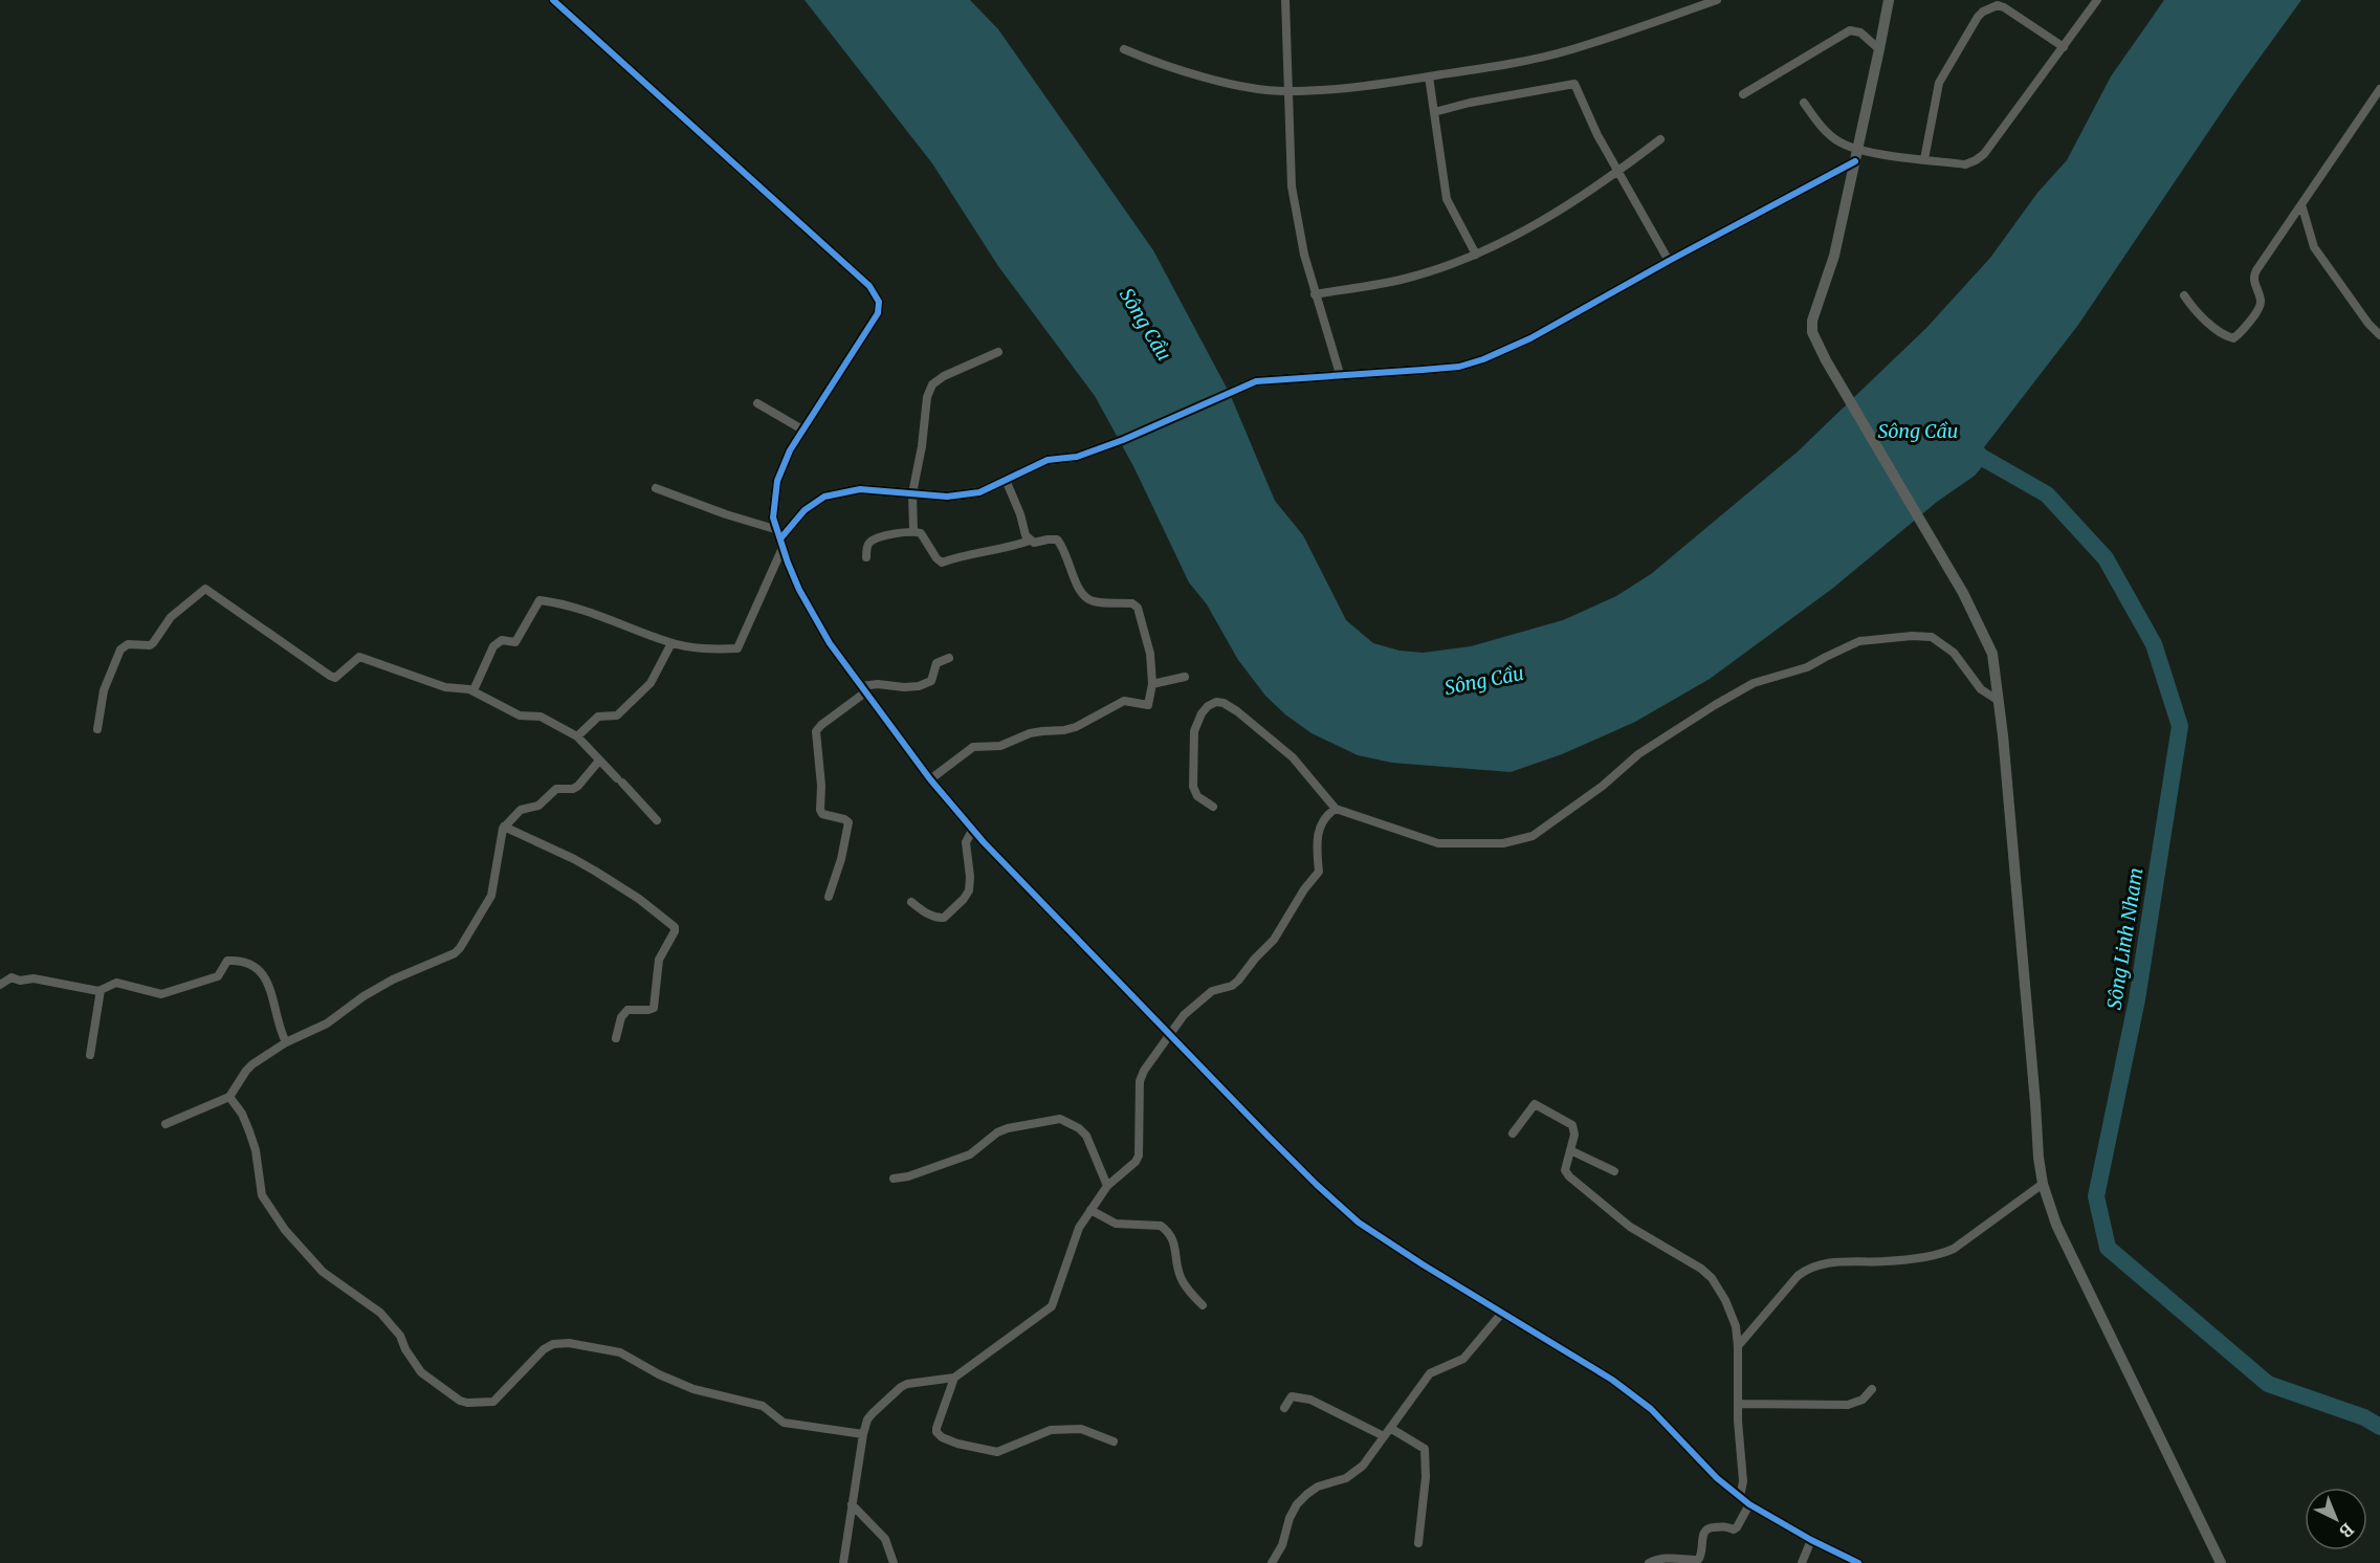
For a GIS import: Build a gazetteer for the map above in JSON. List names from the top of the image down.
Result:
{
  "water": ["Sông Cầu", "Sông Linh Nham"],
  "north": "bottom right"
}
